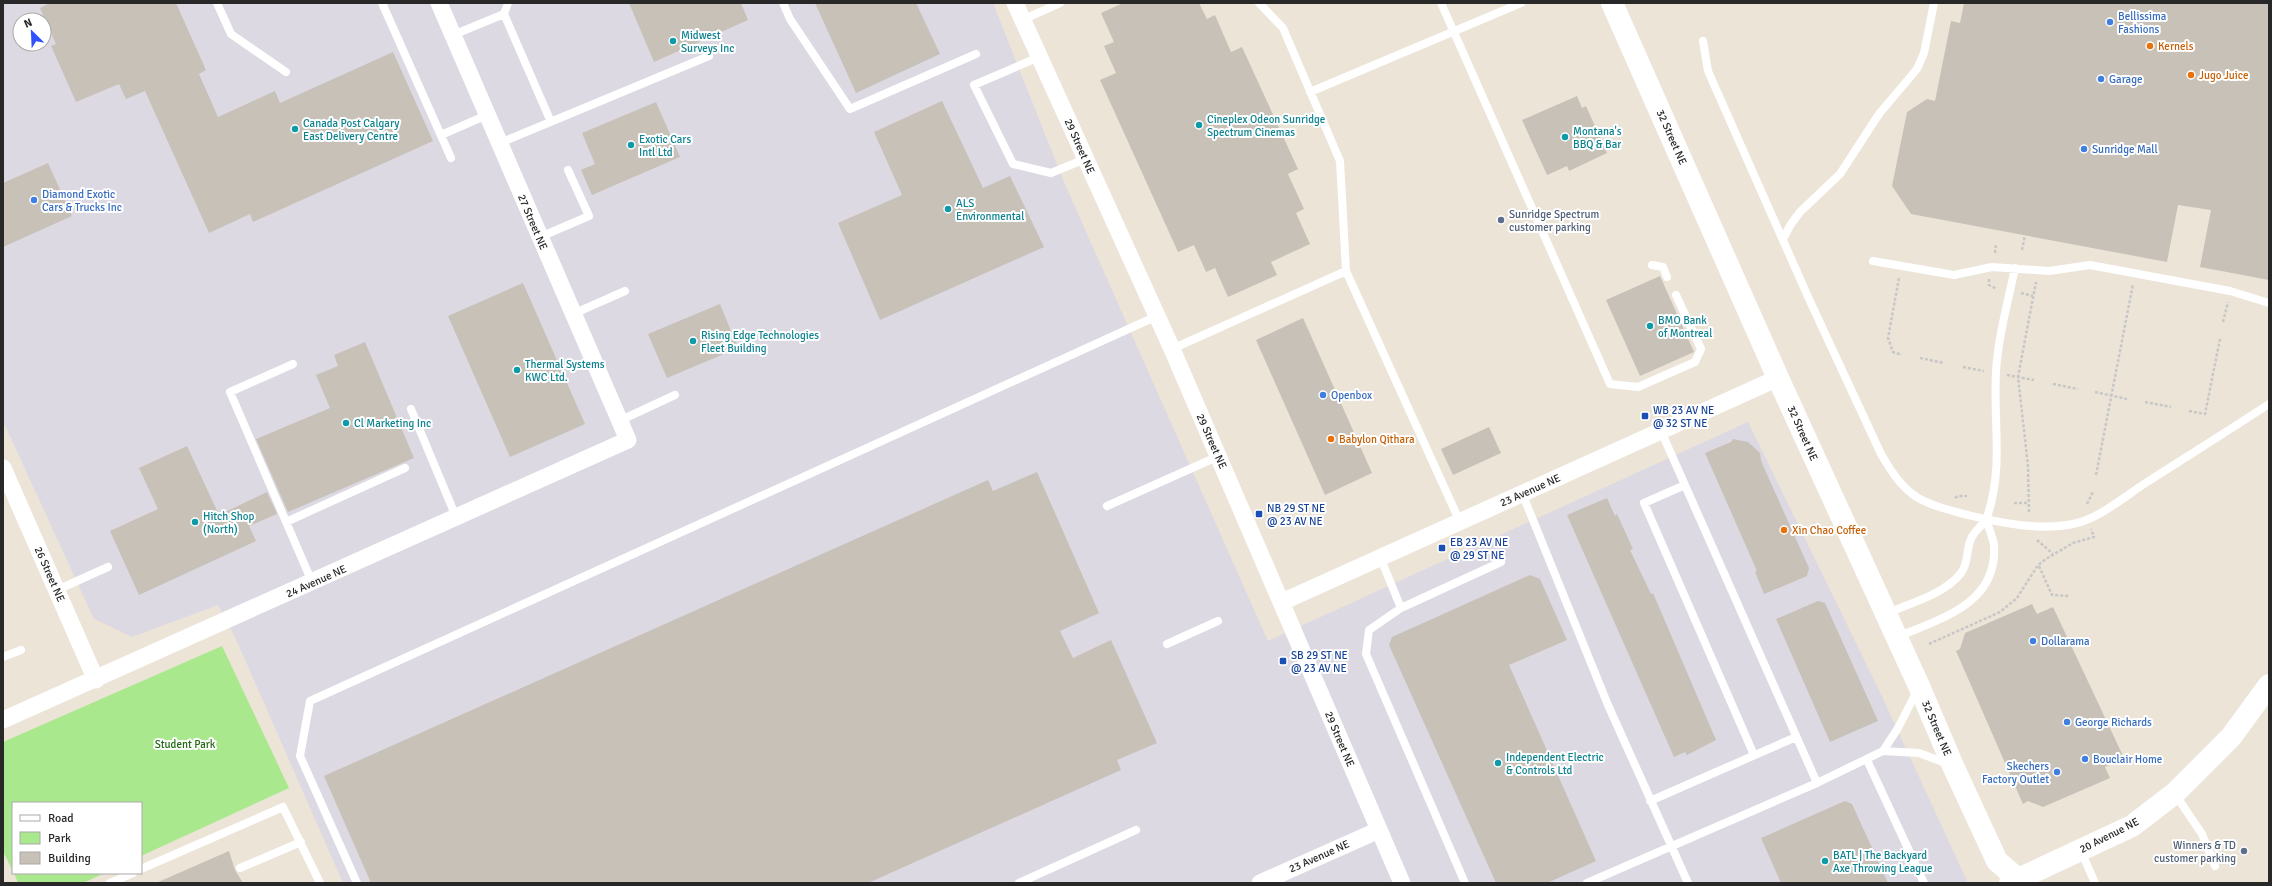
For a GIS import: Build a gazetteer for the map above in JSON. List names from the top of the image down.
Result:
{
  "streets": {
    "street": [
      "32 Street NE",
      "29 Street NE",
      "27 Street NE",
      "23 Avenue NE",
      "26 Street NE",
      "24 Avenue NE",
      "20 Avenue NE"
    ]
  },
  "crossings": [
    ["32 Street NE", "23 Avenue NE"],
    ["32 Street NE", "20 Avenue NE"],
    ["29 Street NE", "23 Avenue NE"],
    ["27 Street NE", "24 Avenue NE"],
    ["26 Street NE", "24 Avenue NE"]
  ],
  "parks": ["Student Park"],
  "places": {
    "other": [
      "Bellissima Fashions",
      "Midwest Surveys Inc",
      "Kernels",
      "Jugo Juice",
      "Garage",
      "Cineplex Odeon Sunridge Spectrum Cinemas",
      "Canada Post Calgary East Delivery Centre",
      "Montana's BBQ & Bar",
      "Exotic Cars Intl Ltd",
      "Sunridge Mall",
      "Diamond Exotic Cars & Trucks Inc",
      "ALS Environmental",
      "Sunridge Spectrum customer parking",
      "BMO Bank of Montreal",
      "Rising Edge Technologies Fleet Building",
      "Thermal Systems KWC Ltd.",
      "Openbox",
      "Cl Marketing Inc",
      "Babylon Qithara",
      "Hitch Shop (North)",
      "Xin Chao Coffee",
      "Dollarama",
      "George Richards",
      "Bouclair Home",
      "Independent Electric & Controls Ltd",
      "Skechers Factory Outlet",
      "Winners & TD customer parking",
      "BATL | The Backyard Axe Throwing League"
    ],
    "transit": [
      "WB 23 AV NE @ 32 ST NE",
      "NB 29 ST NE @ 23 AV NE",
      "EB 23 AV NE @ 29 ST NE",
      "SB 29 ST NE @ 23 AV NE"
    ]
  },
  "legend": ["Road", "Park", "Building"],
  "north": "top left"
}
